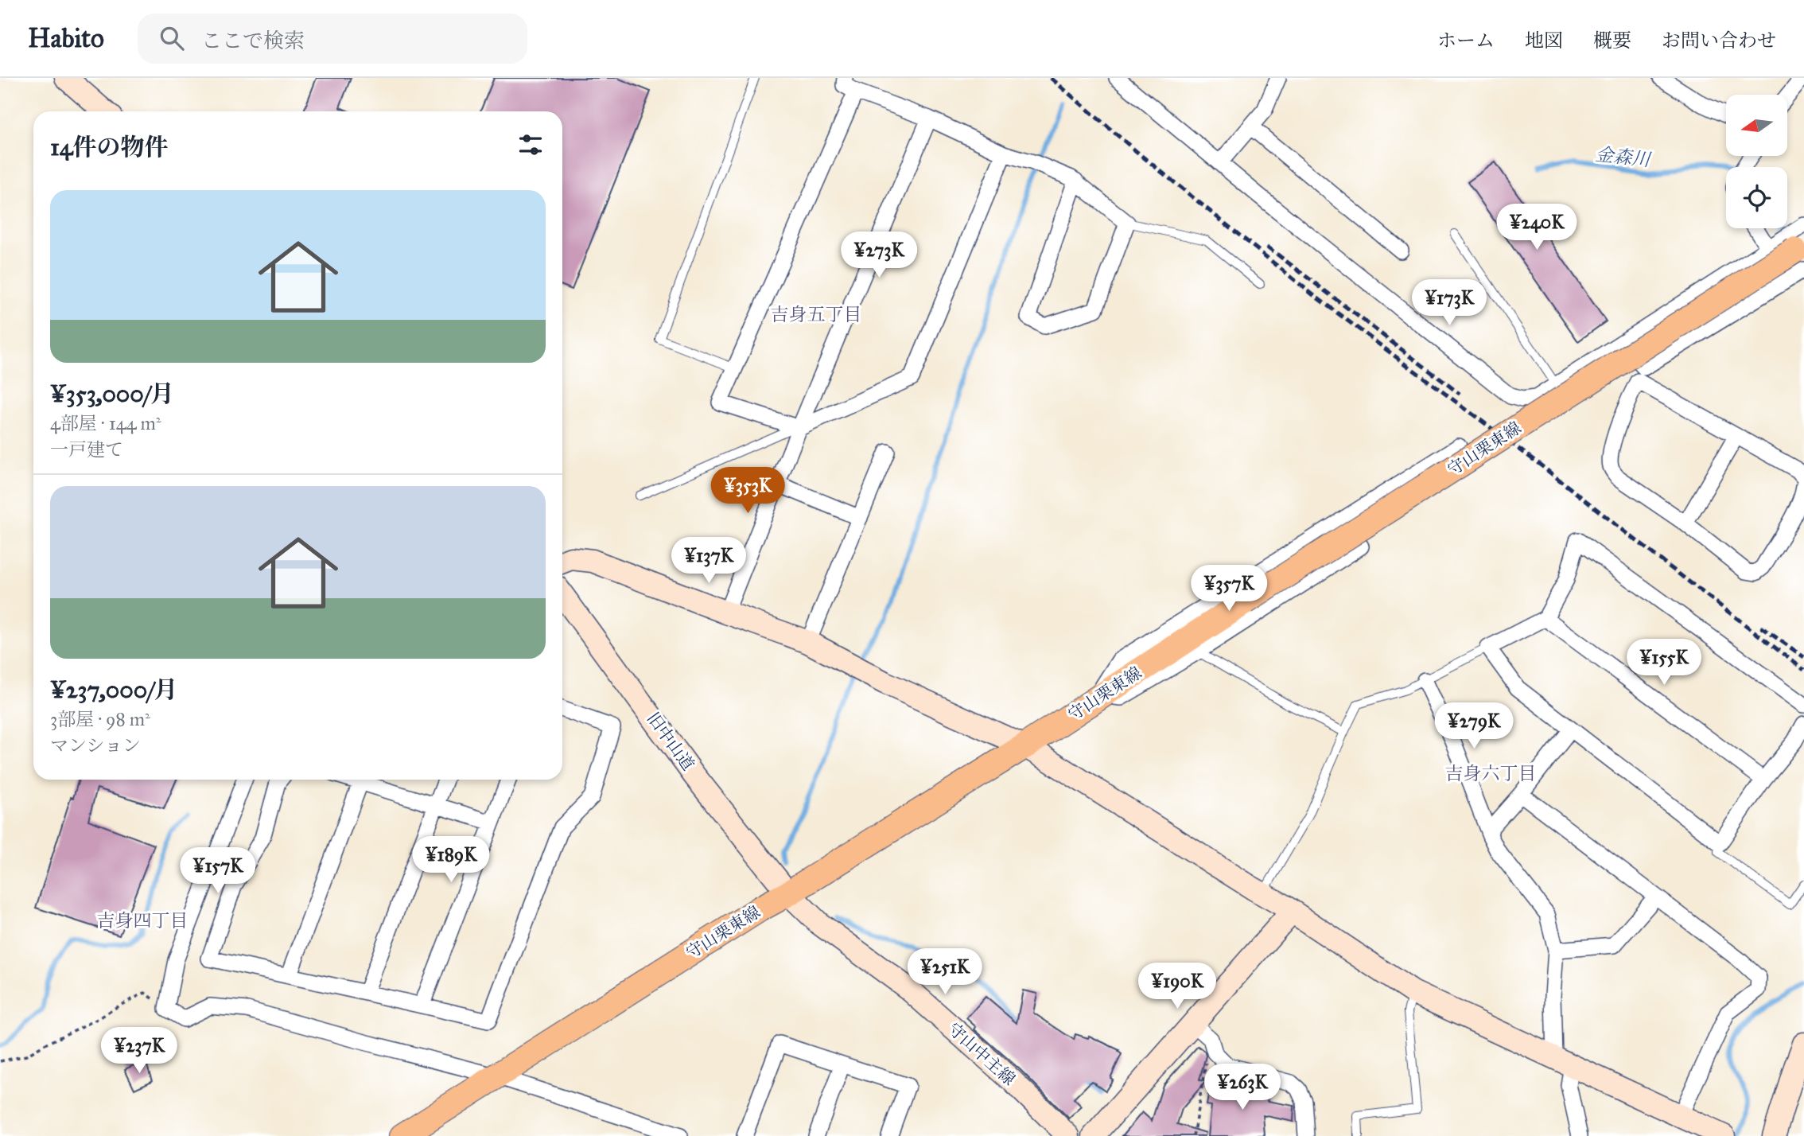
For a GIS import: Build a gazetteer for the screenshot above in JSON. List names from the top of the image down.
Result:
{
  "streets": {
    "main road": ["守山栗東線"],
    "street": ["旧中山道", "守山中主線"]
  },
  "crossings": [
    ["守山栗東線", "旧中山道"],
    ["守山栗東線", "守山中主線"],
    ["旧中山道", "守山中主線"]
  ],
  "districts": ["吉身五丁目", "吉身六丁目", "吉身四丁目"],
  "water": ["金森川"],
  "north": "left",
  "page": {
    "header": "Habito",
    "search": "ここで検索",
    "nav": [
      "ホーム",
      "地図",
      "概要",
      "お問い合わせ"
    ],
    "heading": "14件の物件",
    "list": [
      {
        "name": "¥353,000/月",
        "note": "4部屋 · 144 m² · 一戸建て"
      },
      {
        "name": "¥237,000/月",
        "note": "3部屋 · 98 m² · マンション"
      }
    ],
    "price": [
      "¥240K",
      "¥273K",
      "¥173K",
      "¥353K",
      "¥137K",
      "¥357K",
      "¥155K",
      "¥279K",
      "¥189K",
      "¥157K",
      "¥251K",
      "¥190K",
      "¥237K",
      "¥263K"
    ]
  }
}
